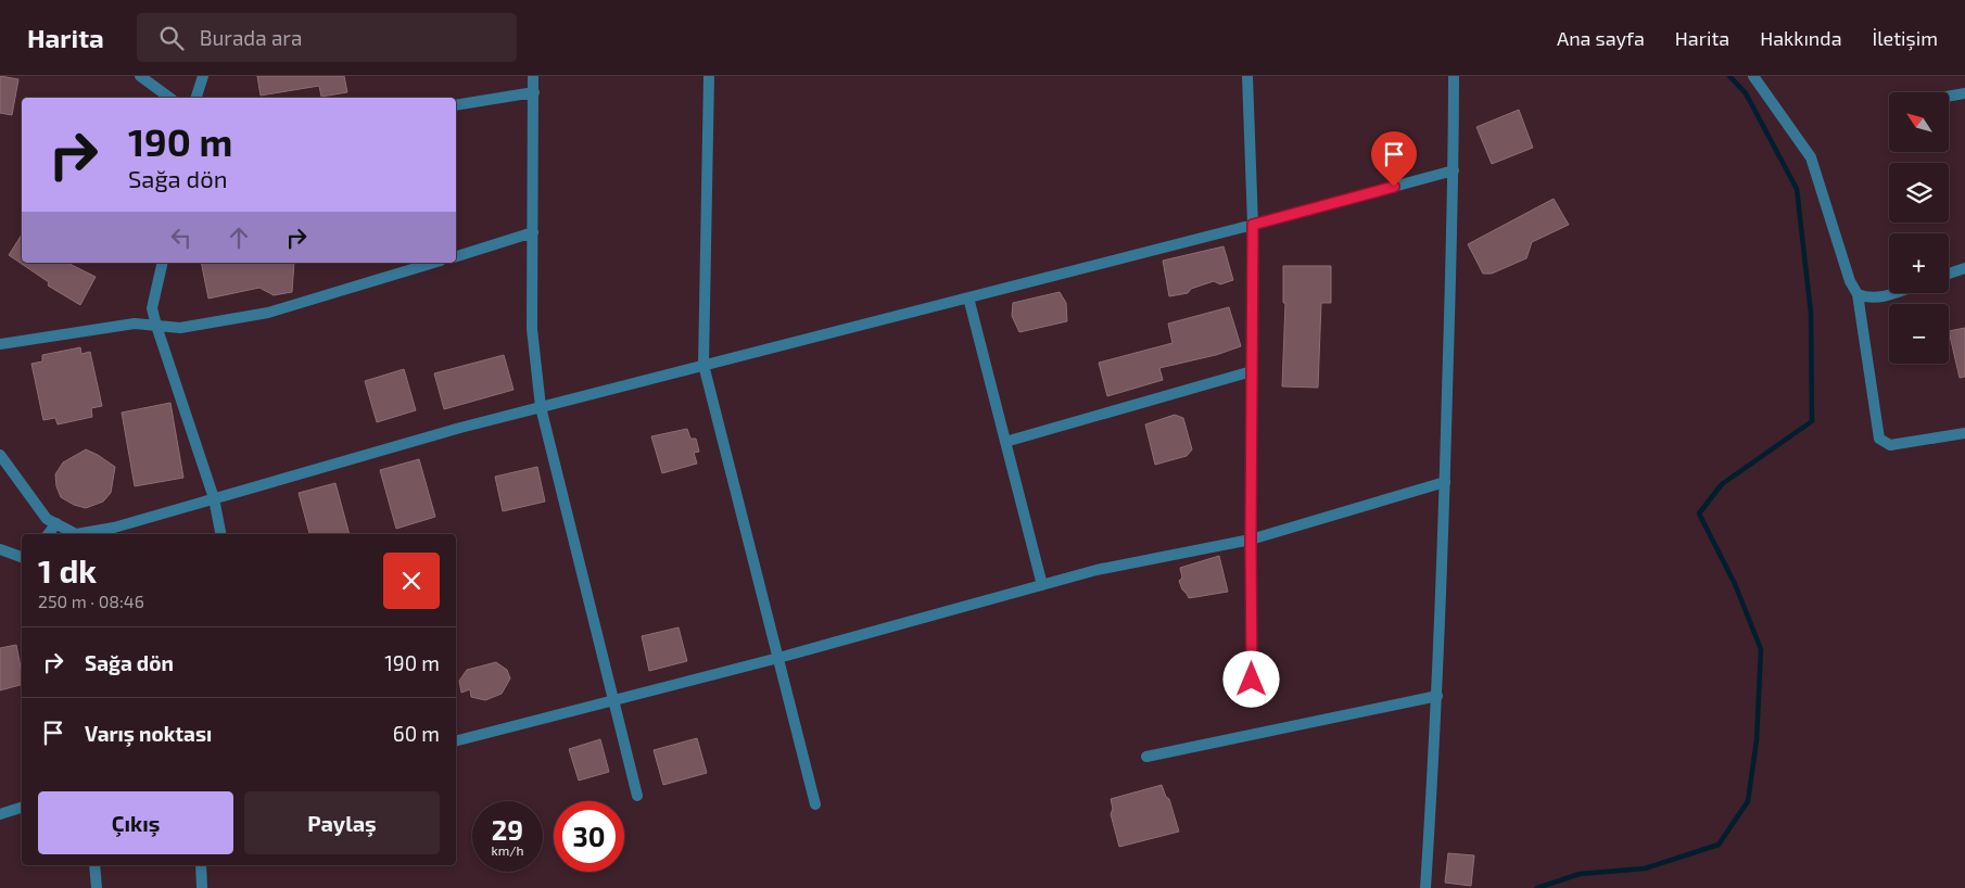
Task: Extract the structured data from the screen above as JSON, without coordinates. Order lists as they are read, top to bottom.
{
  "north": "top left",
  "page": {
    "header": "Harita",
    "search": "Burada ara",
    "nav": [
      "Ana sayfa",
      "Harita",
      "Hakkında",
      "İletişim"
    ],
    "map_buttons": ["+", "−"],
    "turn": ["190 m", "Sağa dön"],
    "heading": ["1 dk", "250 m · 08:46"],
    "list": [
      {
        "name": "Sağa dön",
        "value": "190 m"
      },
      {
        "name": "Varış noktası",
        "value": "60 m"
      }
    ],
    "buttons": ["Çıkış", "Paylaş"],
    "speed": "29 km/h",
    "limit": "30"
  }
}
